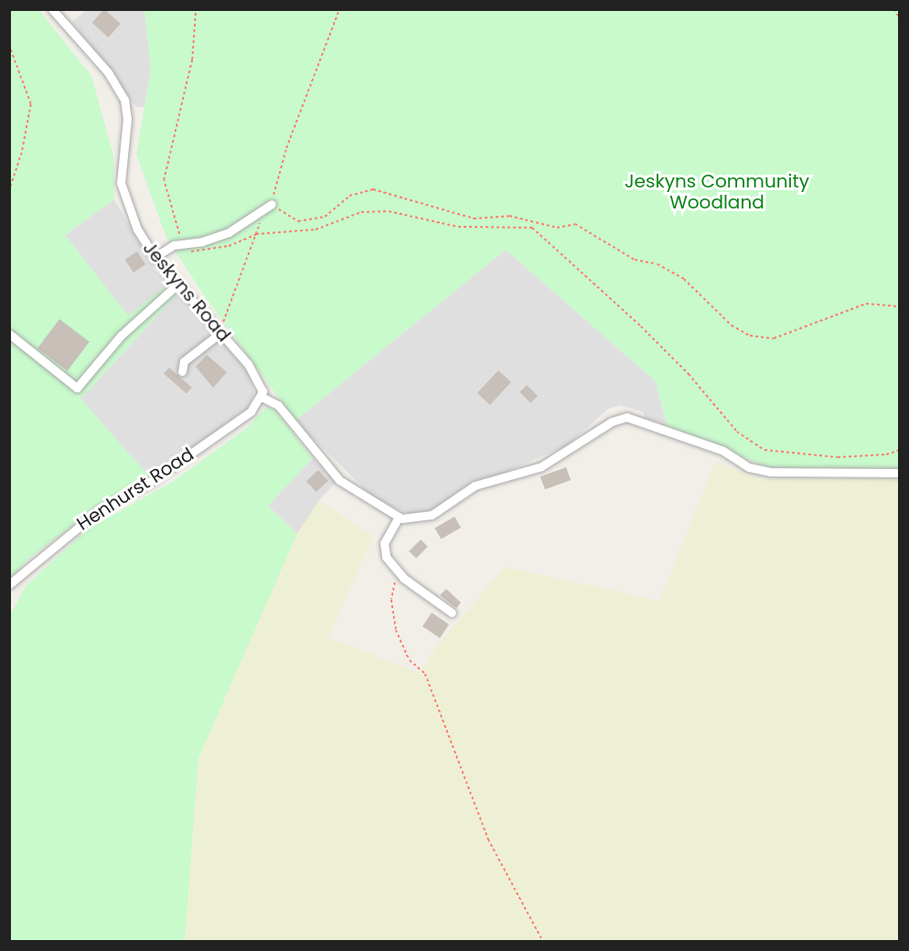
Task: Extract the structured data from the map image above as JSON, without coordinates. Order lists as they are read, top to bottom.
{
  "streets": {
    "street": ["Jeskyns Road", "Henhurst Road"]
  },
  "crossings": [
    ["Jeskyns Road", "Henhurst Road"]
  ],
  "parks": ["Jeskyns Community Woodland"]
}
